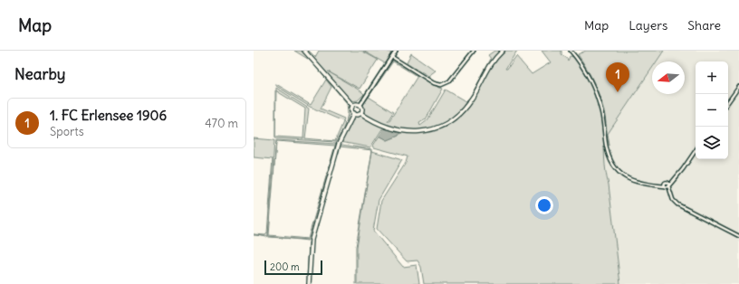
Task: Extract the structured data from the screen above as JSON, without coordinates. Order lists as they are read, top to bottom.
{
  "scale_bar": "200 m",
  "north": "left",
  "page": {
    "header": "Map",
    "nav": ["Map", "Layers", "Share"],
    "heading": "Nearby",
    "map_buttons": ["+", "−"],
    "pins": "1",
    "list": [
      {
        "mark": "1",
        "name": "1. FC Erlensee 1906",
        "note": "Sports",
        "value": "470 m"
      }
    ],
    "scale": "200 m"
  }
}
